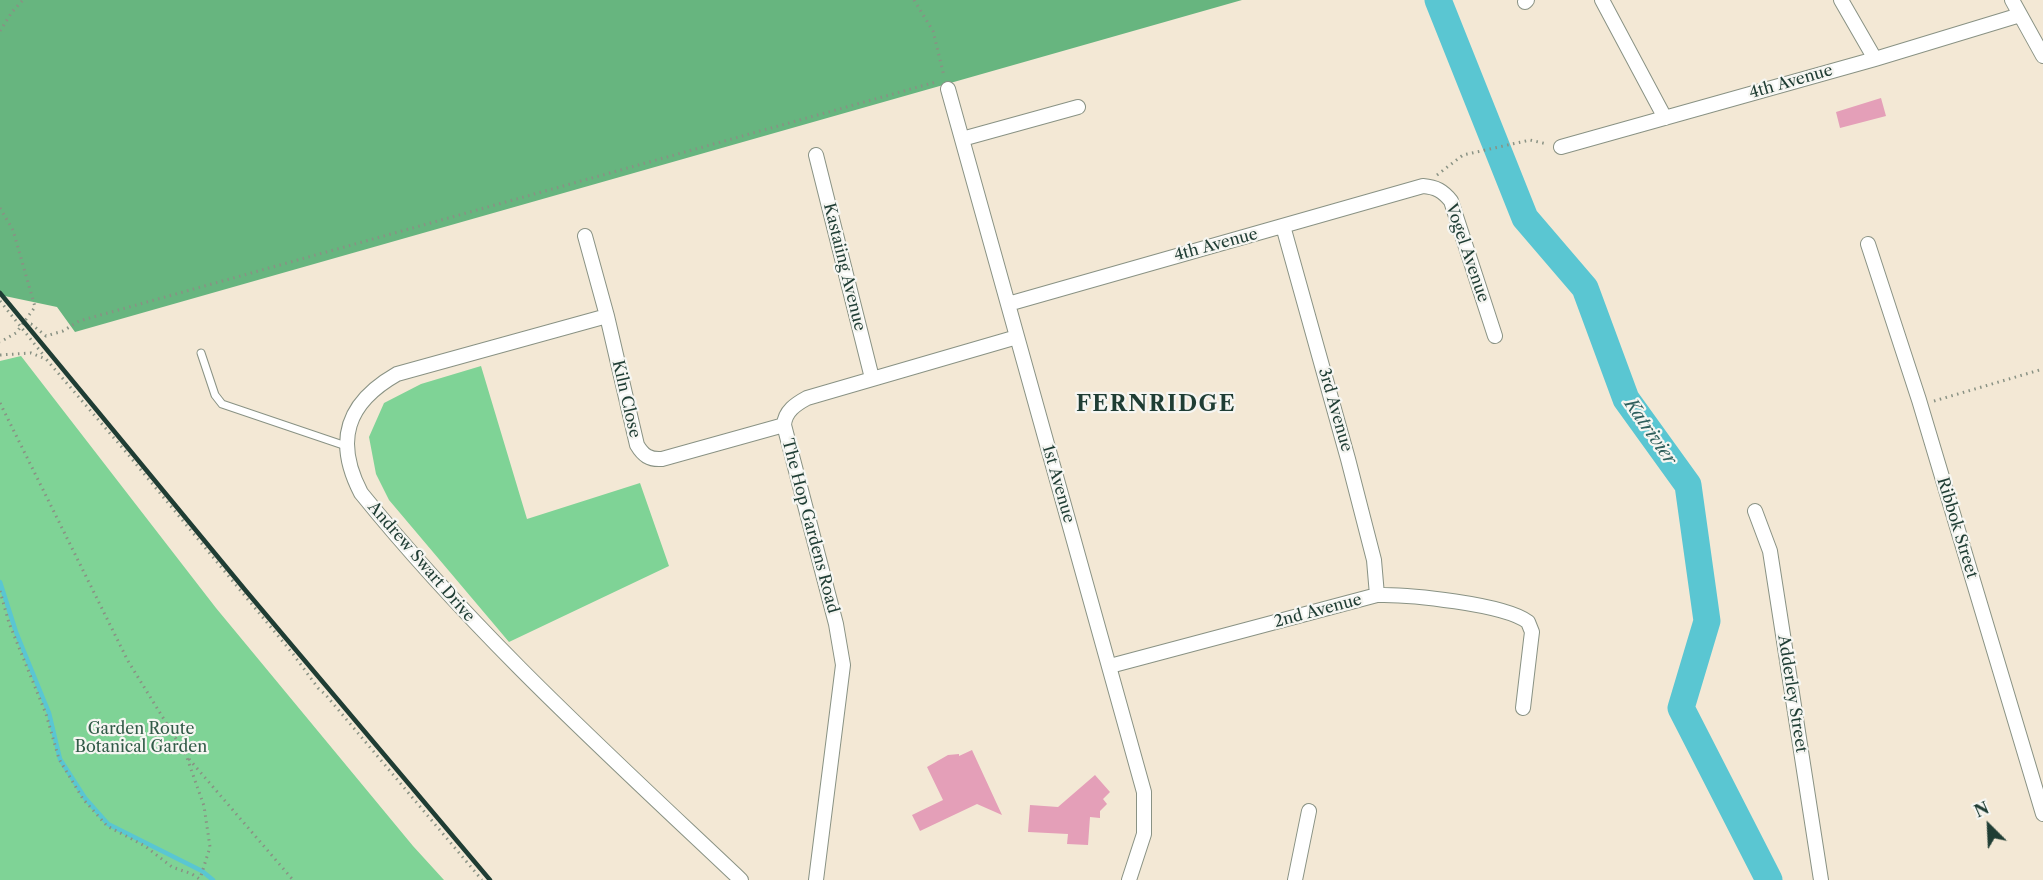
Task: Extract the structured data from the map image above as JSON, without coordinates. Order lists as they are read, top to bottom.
{
  "streets": {
    "street": [
      "4th Avenue",
      "Vogel Avenue",
      "Kastaiing Avenue",
      "Kiln Close",
      "3rd Avenue",
      "1st Avenue",
      "The Hop Gardens Road",
      "Ribbok Street",
      "Andrew Swart Drive",
      "2nd Avenue",
      "Adderley Street"
    ]
  },
  "crossings": [
    ["4th Avenue", "Vogel Avenue"],
    ["4th Avenue", "3rd Avenue"],
    ["4th Avenue", "1st Avenue"],
    ["Kastaiing Avenue", "The Hop Gardens Road"],
    ["Kiln Close", "The Hop Gardens Road"],
    ["Kiln Close", "Andrew Swart Drive"],
    ["3rd Avenue", "2nd Avenue"],
    ["1st Avenue", "The Hop Gardens Road"],
    ["1st Avenue", "2nd Avenue"]
  ],
  "districts": ["FERNRIDGE"],
  "water": ["Katrivier"],
  "parks": ["Garden Route Botanical Garden"],
  "north": "top left"
}
